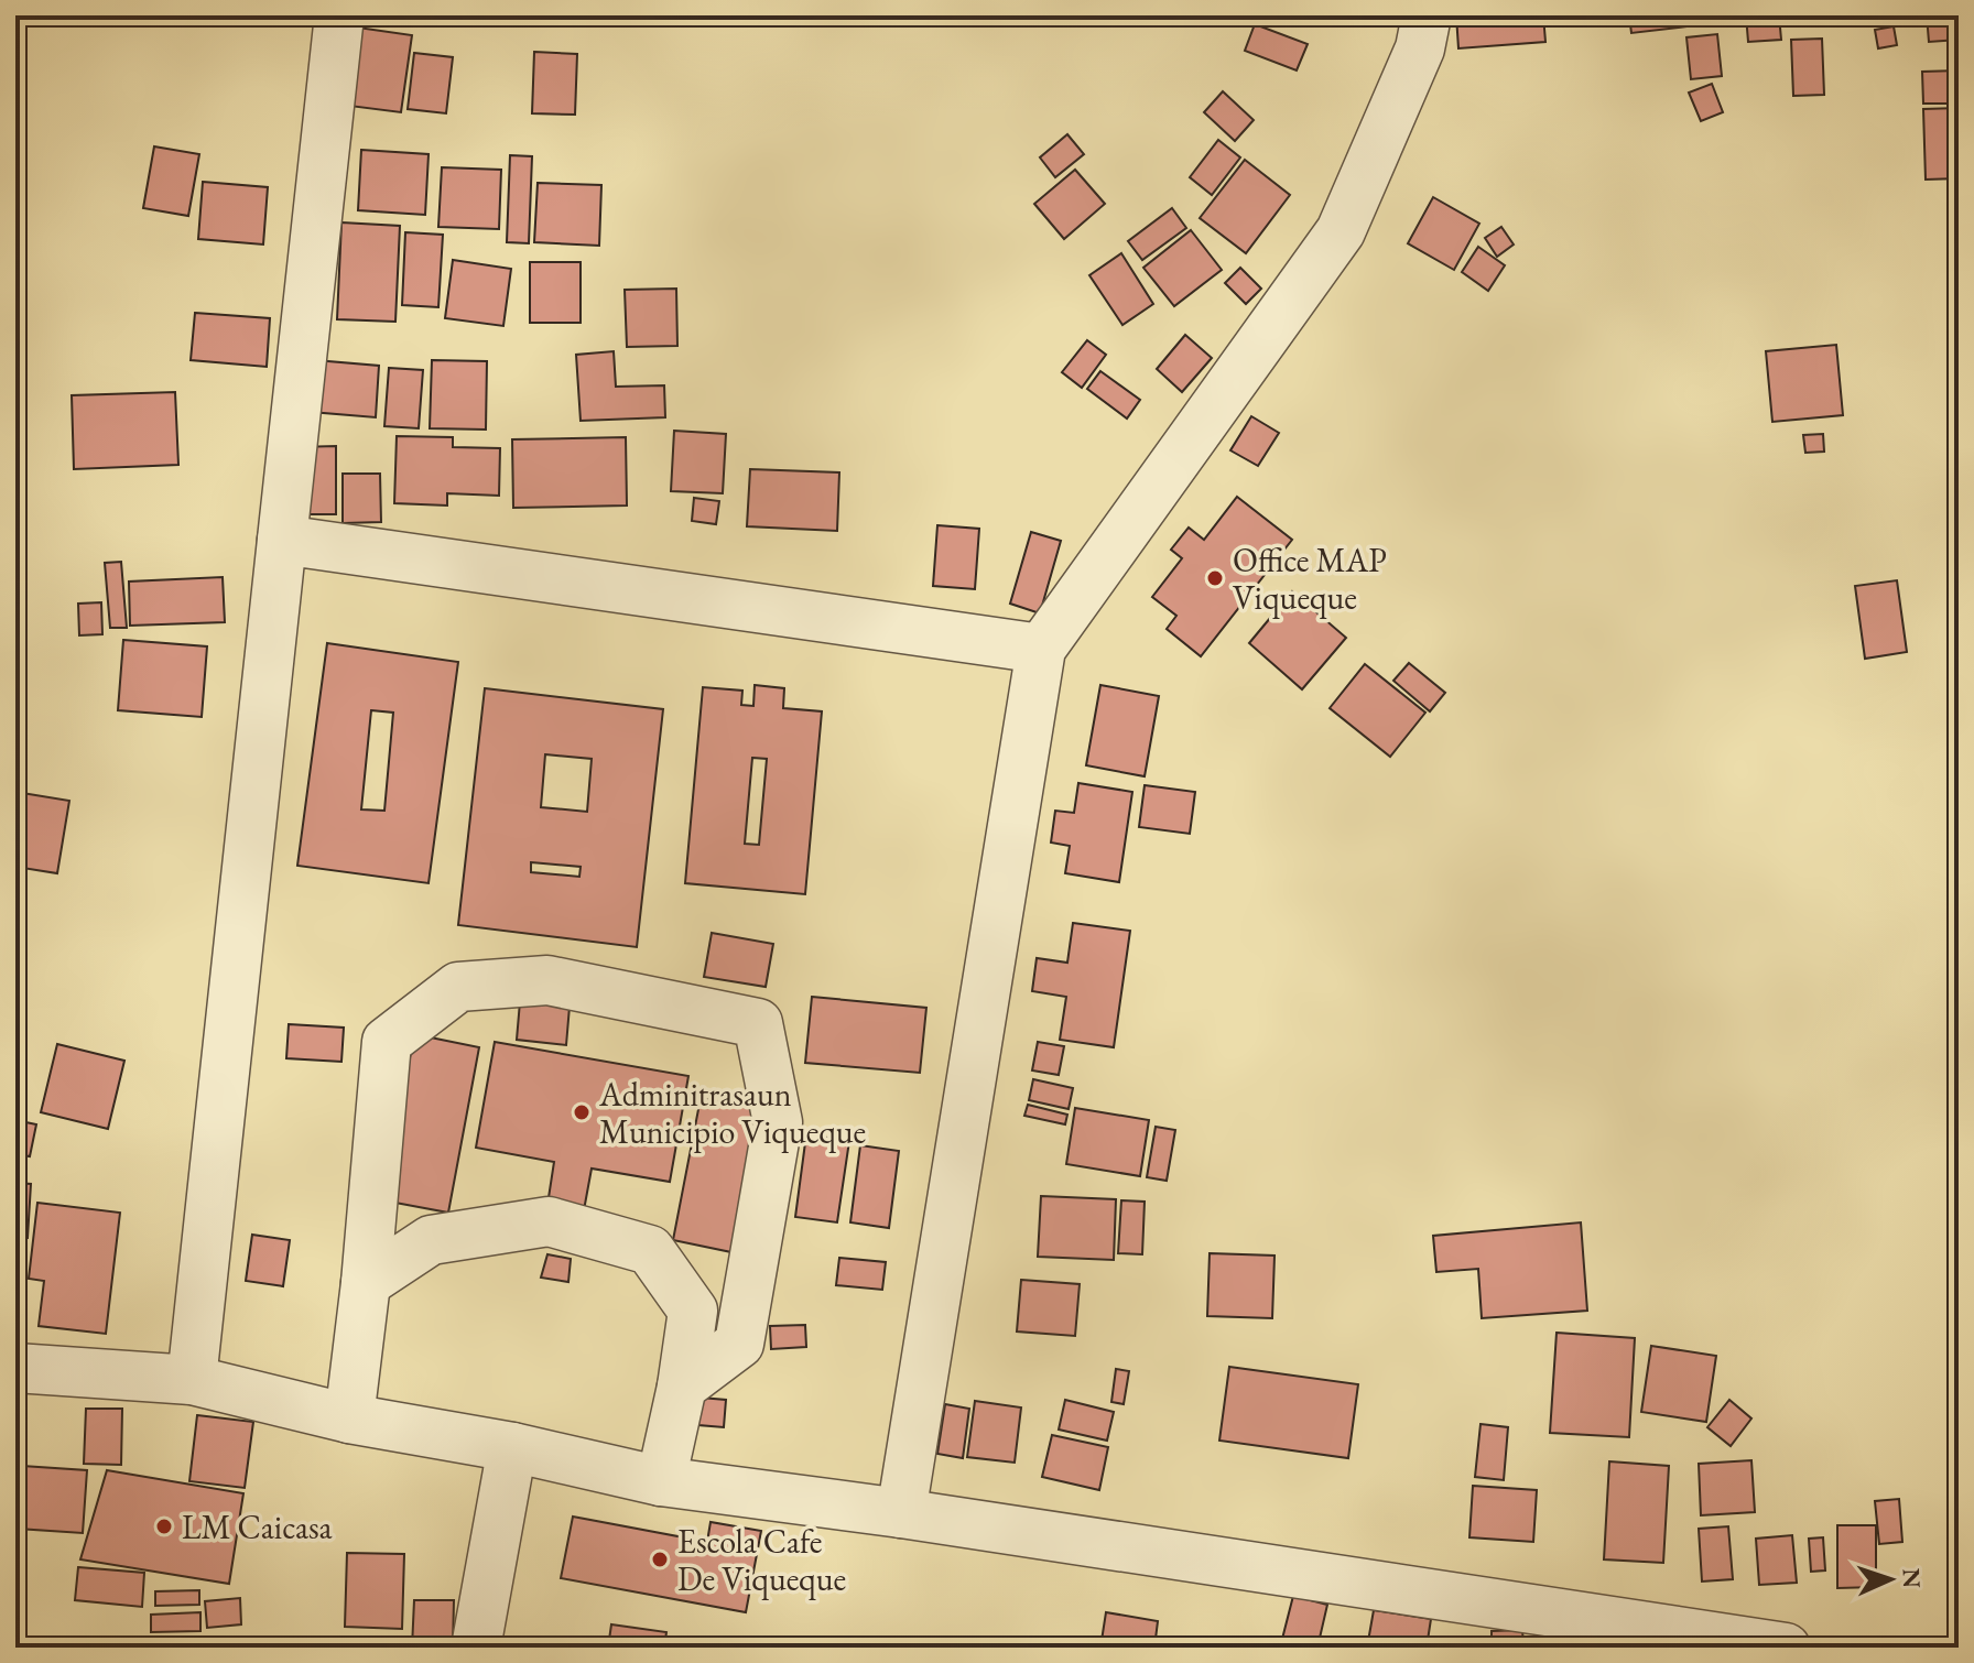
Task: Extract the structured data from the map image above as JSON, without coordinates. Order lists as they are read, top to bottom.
{
  "places": [
    "Office MAP Viqueque",
    "Adminitrasaun Municipio Viqueque",
    "LM Caicasa",
    "Escola Cafe De Viqueque"
  ],
  "north": "right"
}
